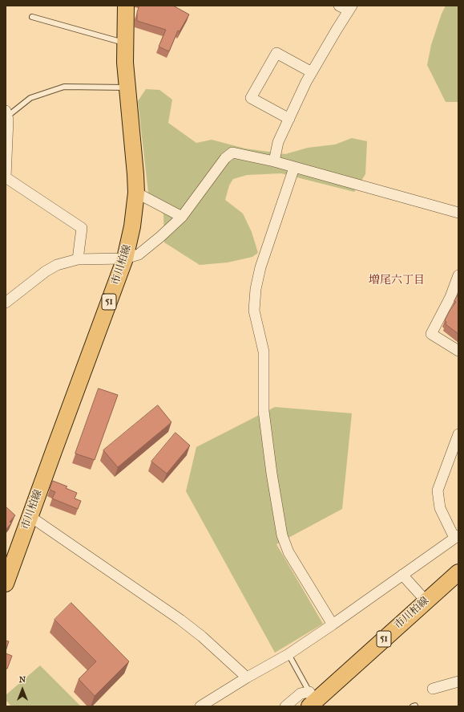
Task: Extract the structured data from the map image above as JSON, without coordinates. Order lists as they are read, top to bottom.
{
  "streets": {
    "main road": ["市川柏線", "51"]
  },
  "districts": ["増尾六丁目"],
  "north": "top"
}
